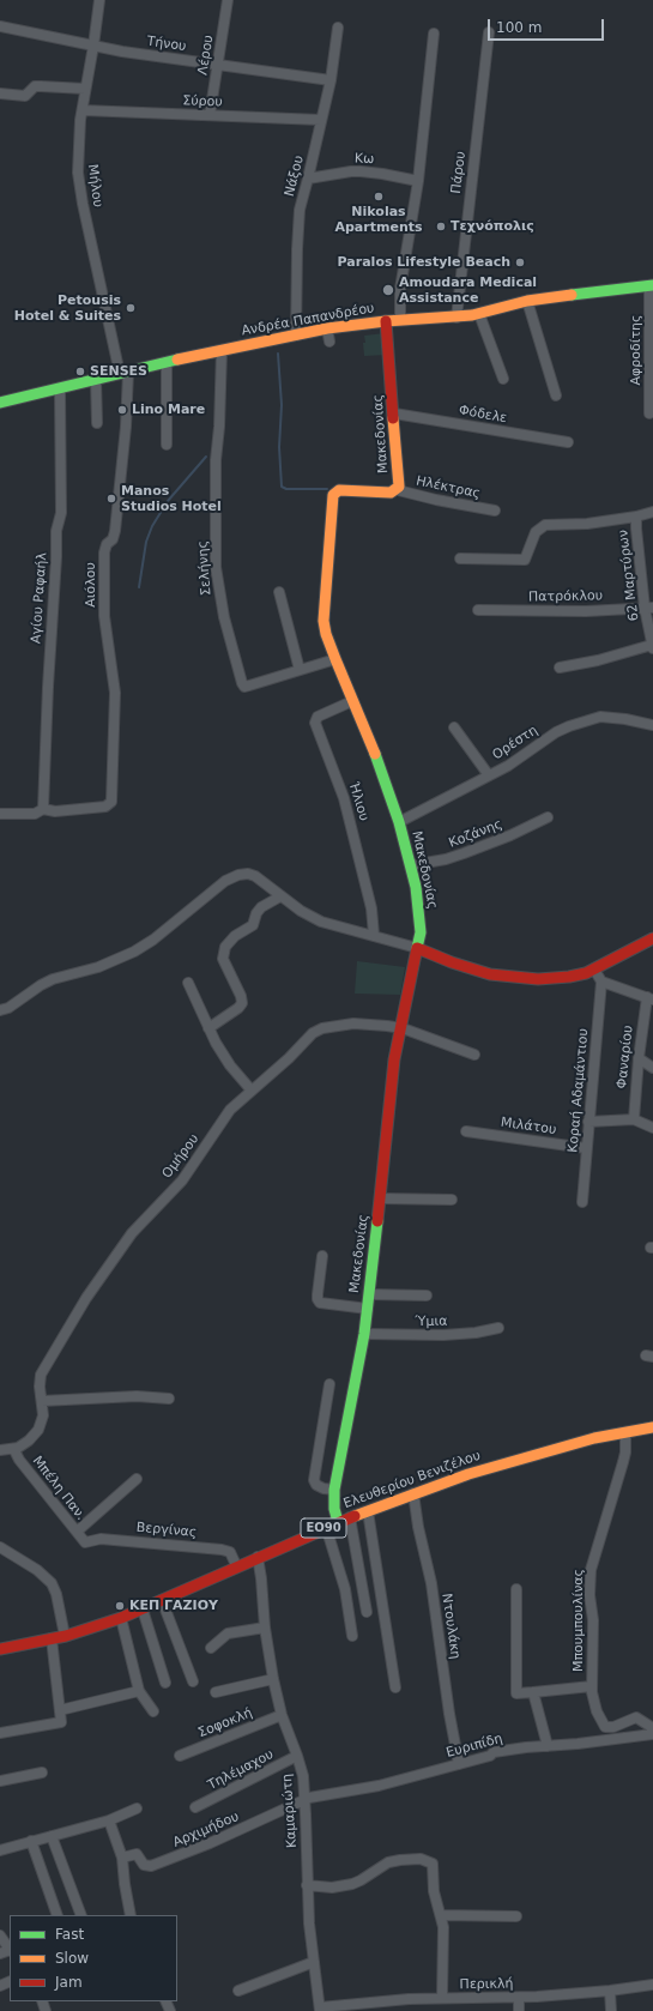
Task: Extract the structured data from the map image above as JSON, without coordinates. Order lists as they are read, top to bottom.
{
  "streets": {
    "street": [
      "Τήνου",
      "Λέρου",
      "Σύρου",
      "Κω",
      "Πάρου",
      "Νάξου",
      "Μήλου",
      "Ανδρέα Παπανδρέου",
      "Αφροδίτης",
      "Φόδελε",
      "Μακεδονίας",
      "Ηλέκτρας",
      "Σελήνης",
      "62 Μαρτύρων",
      "Αιόλου",
      "Πατρόκλου",
      "Αγίου Ραφαήλ",
      "Ορέστη",
      "Ήλιου",
      "Κοζάνης",
      "Φαναρίου",
      "Κοραή Αδαμάντιου",
      "Μιλάτου",
      "Ομήρου",
      "Ύμια",
      "Ελευθερίου Βενιζέλου",
      "Μπέλη Παν.",
      "ΕΟ90",
      "Βεργίνας",
      "Μπουμπουλίνας",
      "Ντουλάκη",
      "Σοφοκλή",
      "Ευριπίδη",
      "Τηλέμαχου",
      "Καμαριώτη",
      "Αρχιμήδου",
      "Περικλή"
    ]
  },
  "crossings": [
    ["Τήνου", "Λέρου"],
    ["Τήνου", "Νάξου"],
    ["Τήνου", "Μήλου"],
    ["Λέρου", "Σύρου"],
    ["Σύρου", "Νάξου"],
    ["Σύρου", "Μήλου"],
    ["Κω", "Νάξου"],
    ["Πάρου", "Ανδρέα Παπανδρέου"],
    ["Νάξου", "Ανδρέα Παπανδρέου"],
    ["Μήλου", "Ανδρέα Παπανδρέου"],
    ["Μήλου", "Αιόλου"],
    ["Ανδρέα Παπανδρέου", "Αφροδίτης"],
    ["Ανδρέα Παπανδρέου", "Μακεδονίας"],
    ["Ανδρέα Παπανδρέου", "Σελήνης"],
    ["Ανδρέα Παπανδρέου", "Αιόλου"],
    ["Ανδρέα Παπανδρέου", "Αγίου Ραφαήλ"],
    ["Φόδελε", "Μακεδονίας"],
    ["Μακεδονίας", "Ηλέκτρας"],
    ["Μακεδονίας", "Σελήνης"],
    ["Μακεδονίας", "Ορέστη"],
    ["Μακεδονίας", "Ήλιου"],
    ["Μακεδονίας", "Κοζάνης"],
    ["Μακεδονίας", "Ομήρου"],
    ["Μακεδονίας", "Ύμια"],
    ["Μακεδονίας", "Ελευθερίου Βενιζέλου"],
    ["62 Μαρτύρων", "Πατρόκλου"],
    ["Αιόλου", "Αγίου Ραφαήλ"],
    ["Κοραή Αδαμάντιου", "Μιλάτου"],
    ["Ομήρου", "Μπέλη Παν."],
    ["Ελευθερίου Βενιζέλου", "Βεργίνας"],
    ["Ελευθερίου Βενιζέλου", "Μπουμπουλίνας"],
    ["Ελευθερίου Βενιζέλου", "Ντουλάκη"],
    ["Ελευθερίου Βενιζέλου", "Καμαριώτη"],
    ["Μπέλη Παν.", "Βεργίνας"],
    ["Ντουλάκη", "Ευριπίδη"],
    ["Σοφοκλή", "Καμαριώτη"],
    ["Ευριπίδη", "Καμαριώτη"],
    ["Ευριπίδη", "Αρχιμήδου"],
    ["Τηλέμαχου", "Καμαριώτη"],
    ["Καμαριώτη", "Αρχιμήδου"],
    ["Καμαριώτη", "Περικλή"]
  ],
  "places": [
    "Nikolas Apartments",
    "Τεχνόπολις",
    "Paralos Lifestyle Beach",
    "Amoudara Medical Assistance",
    "Petousis Hotel & Suites",
    "SENSES",
    "Lino Mare",
    "Manos Studios Hotel",
    "ΚΕΠ ΓΑΖΙΟΥ"
  ],
  "legend": ["Fast", "Slow", "Jam"],
  "scale_bar": "100 m"
}
